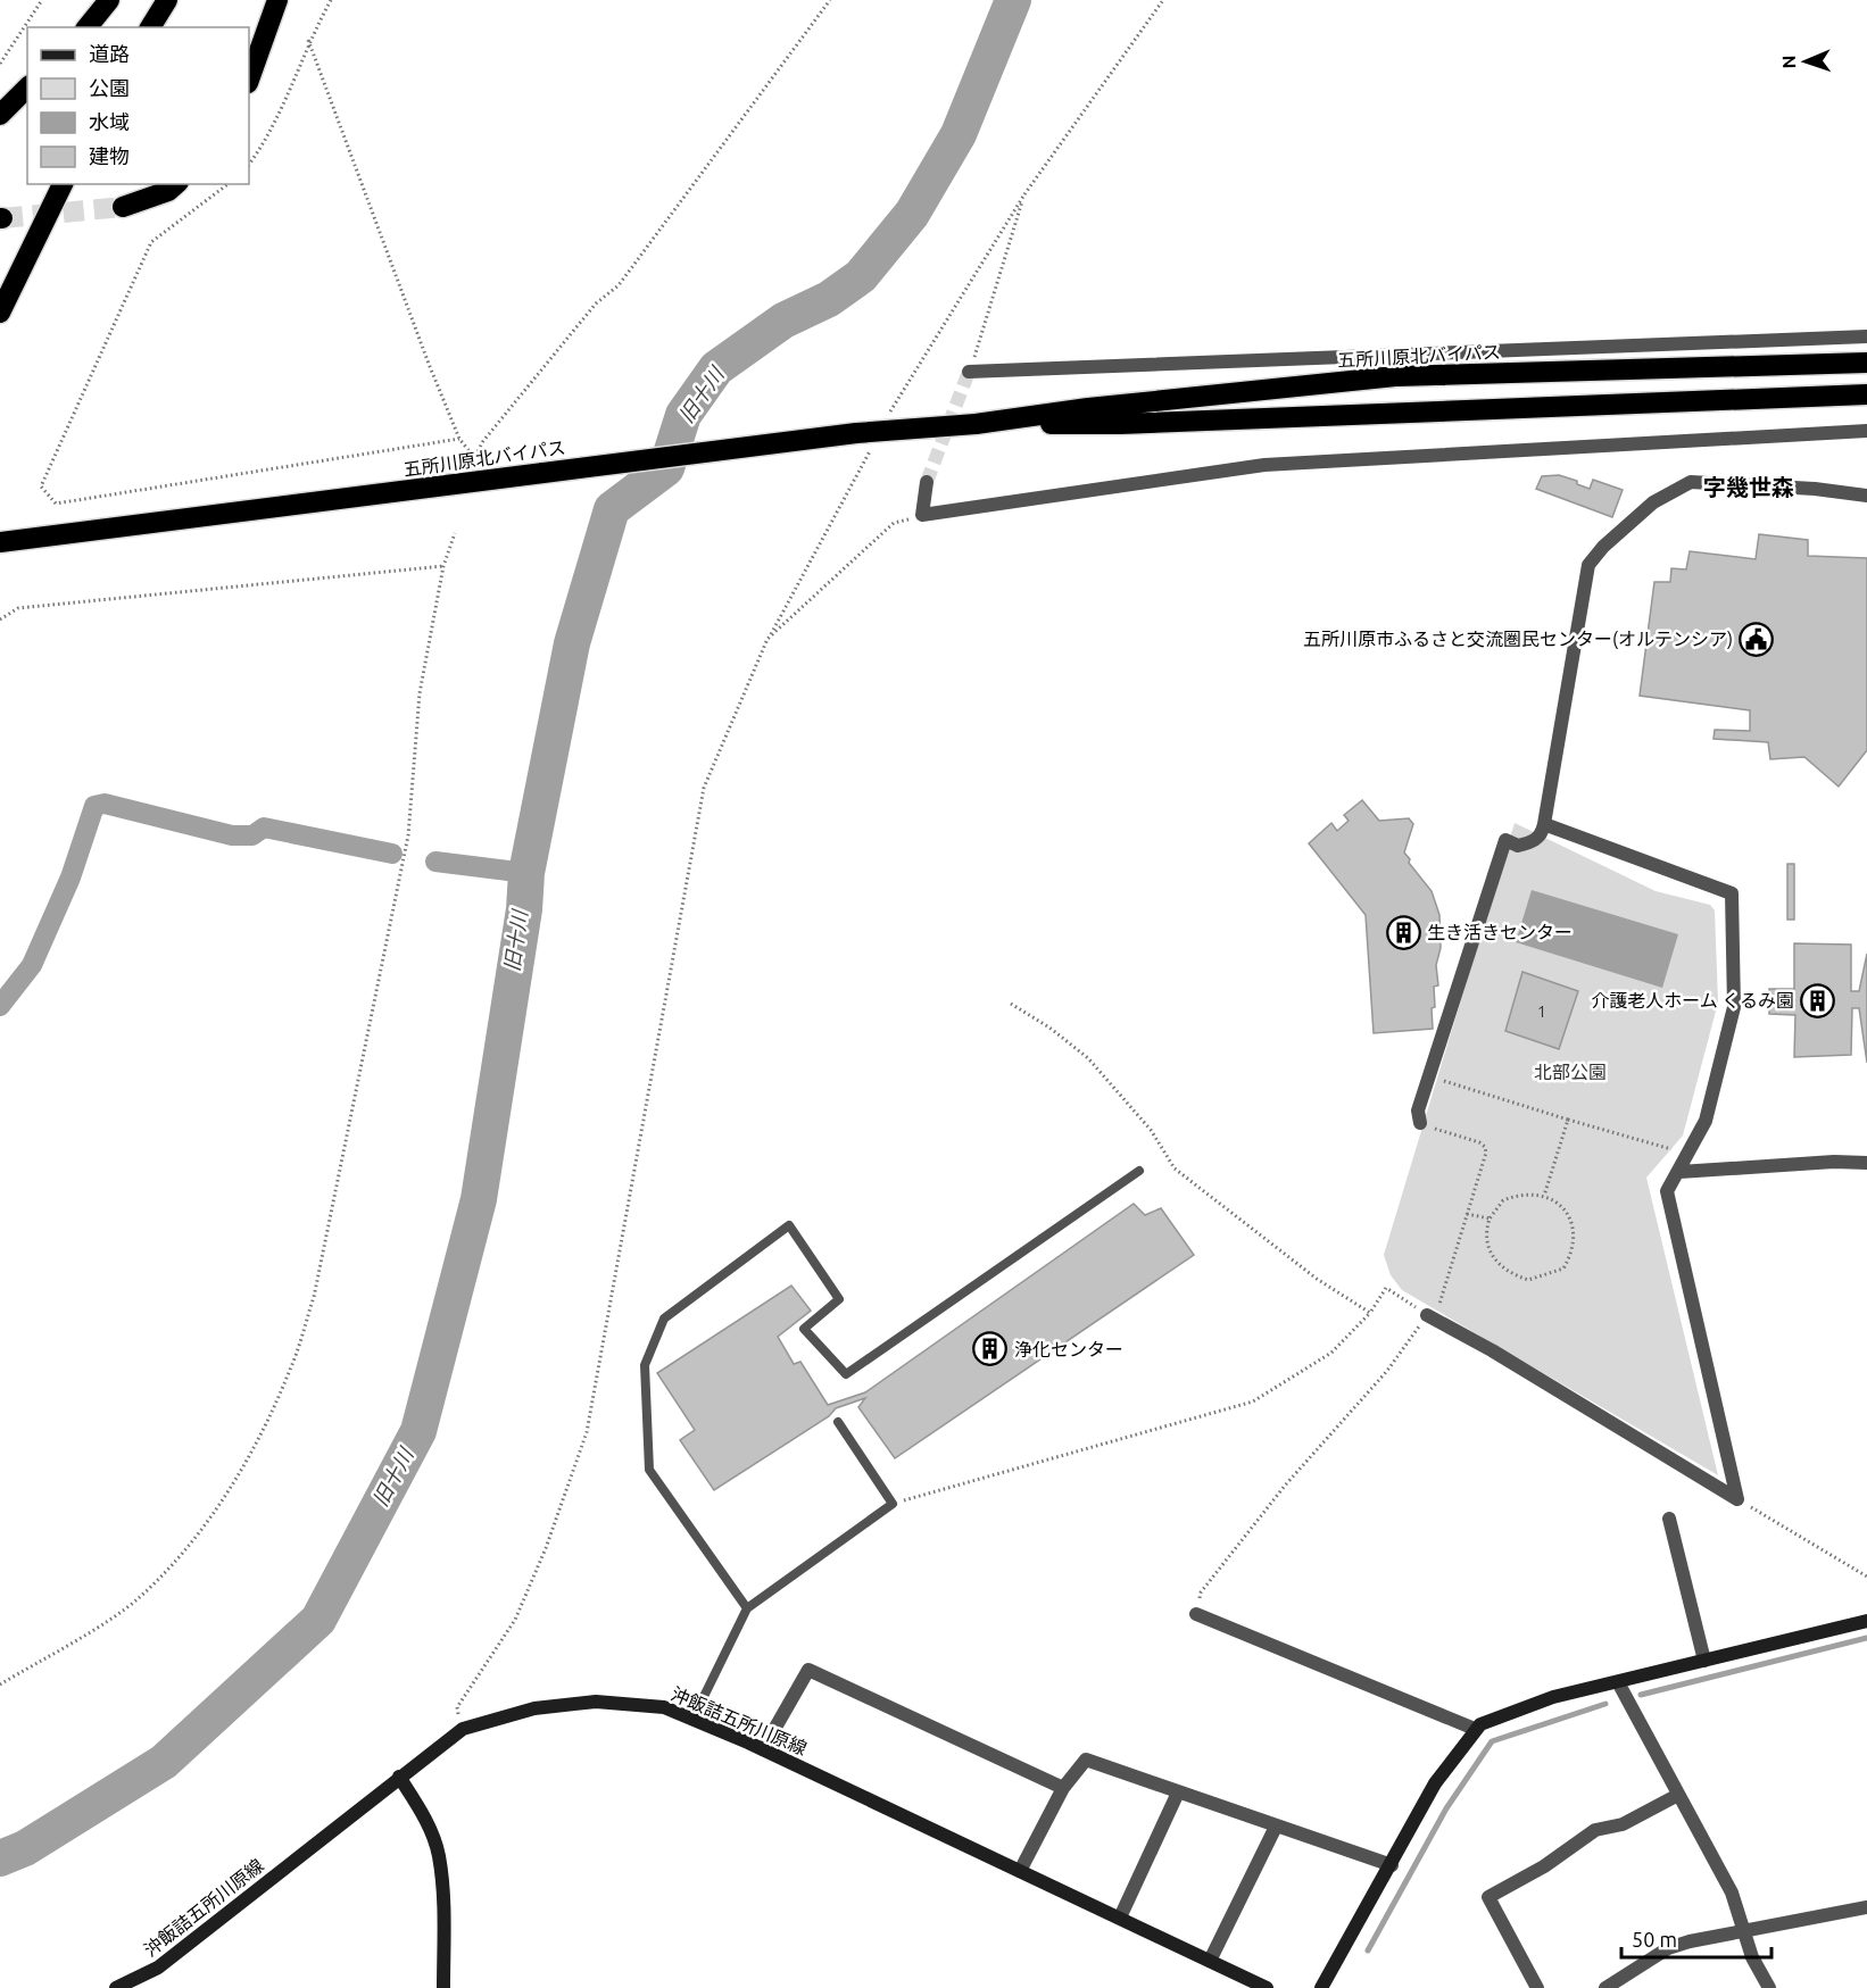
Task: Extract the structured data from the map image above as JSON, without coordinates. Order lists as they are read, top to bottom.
{
  "streets": {
    "highway": ["五所川原北バイパス"],
    "main road": ["沖飯詰五所川原線"]
  },
  "districts": ["字幾世森"],
  "water": ["旧十川"],
  "parks": ["北部公園"],
  "places": {
    "public building": ["五所川原市ふるさと交流圏民センター(オルテンシア)"],
    "building": ["生き活きセンター", "介護老人ホーム くるみ園", "浄化センター"]
  },
  "house_numbers": ["1"],
  "legend": [
    "道路",
    "公園",
    "水域",
    "建物"
  ],
  "scale_bar": "50 m",
  "north": "left"
}
